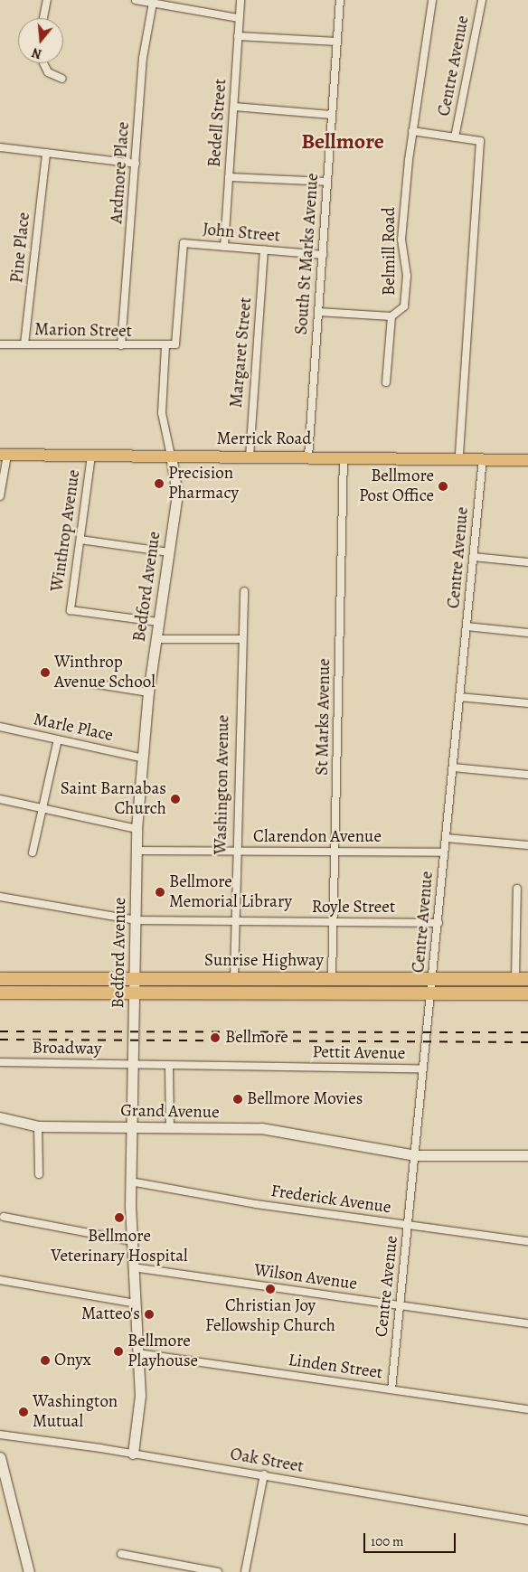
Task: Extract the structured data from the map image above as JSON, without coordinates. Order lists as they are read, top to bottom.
{
  "streets": {
    "highway": ["Sunrise Highway"],
    "main road": ["Merrick Road"],
    "street": [
      "Centre Avenue",
      "Bedell Street",
      "Ardmore Place",
      "John Street",
      "Pine Place",
      "Belmill Road",
      "South St Marks Avenue",
      "Marion Street",
      "Margaret Street",
      "Winthrop Avenue",
      "Bedford Avenue",
      "St Marks Avenue",
      "Marle Place",
      "Washington Avenue",
      "Clarendon Avenue",
      "Royle Street",
      "Broadway",
      "Pettit Avenue",
      "Grand Avenue",
      "Frederick Avenue",
      "Wilson Avenue",
      "Linden Street",
      "Oak Street"
    ]
  },
  "crossings": [
    ["Centre Avenue", "Merrick Road"],
    ["Centre Avenue", "Clarendon Avenue"],
    ["Centre Avenue", "Royle Street"],
    ["Centre Avenue", "Sunrise Highway"],
    ["Centre Avenue", "Pettit Avenue"],
    ["Centre Avenue", "Grand Avenue"],
    ["Centre Avenue", "Frederick Avenue"],
    ["Centre Avenue", "Wilson Avenue"],
    ["Centre Avenue", "Linden Street"],
    ["Bedell Street", "John Street"],
    ["Ardmore Place", "Marion Street"],
    ["John Street", "South St Marks Avenue"],
    ["John Street", "Marion Street"],
    ["John Street", "Margaret Street"],
    ["Pine Place", "Marion Street"],
    ["Belmill Road", "South St Marks Avenue"],
    ["South St Marks Avenue", "Merrick Road"],
    ["Margaret Street", "Merrick Road"],
    ["Merrick Road", "Winthrop Avenue"],
    ["Merrick Road", "Bedford Avenue"],
    ["Merrick Road", "St Marks Avenue"],
    ["Winthrop Avenue", "Bedford Avenue"],
    ["Bedford Avenue", "Marle Place"],
    ["Bedford Avenue", "Clarendon Avenue"],
    ["Bedford Avenue", "Royle Street"],
    ["Bedford Avenue", "Sunrise Highway"],
    ["Bedford Avenue", "Broadway"],
    ["Bedford Avenue", "Pettit Avenue"],
    ["Bedford Avenue", "Grand Avenue"],
    ["Bedford Avenue", "Frederick Avenue"],
    ["Bedford Avenue", "Wilson Avenue"],
    ["Bedford Avenue", "Linden Street"],
    ["Bedford Avenue", "Oak Street"],
    ["St Marks Avenue", "Clarendon Avenue"],
    ["St Marks Avenue", "Royle Street"],
    ["St Marks Avenue", "Sunrise Highway"],
    ["Washington Avenue", "Clarendon Avenue"],
    ["Washington Avenue", "Royle Street"],
    ["Washington Avenue", "Sunrise Highway"],
    ["Broadway", "Pettit Avenue"]
  ],
  "districts": ["Bellmore"],
  "places": [
    "Precision Pharmacy",
    "Bellmore Post Office",
    "Winthrop Avenue School",
    "Saint Barnabas Church",
    "Bellmore Memorial Library",
    "Bellmore",
    "Bellmore Movies",
    "Bellmore Veterinary Hospital",
    "Christian Joy Fellowship Church",
    "Matteo's",
    "Bellmore Playhouse",
    "Onyx",
    "Washington Mutual"
  ],
  "scale_bar": "100 m",
  "north": "bottom"
}
